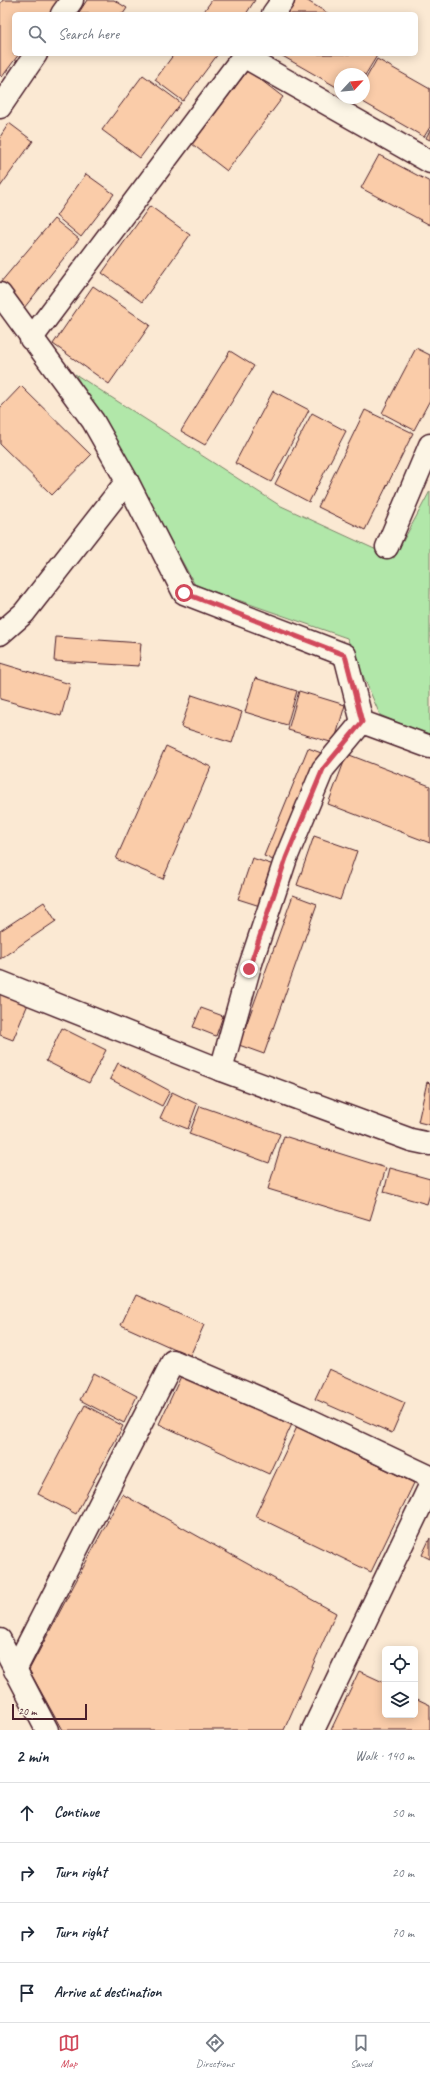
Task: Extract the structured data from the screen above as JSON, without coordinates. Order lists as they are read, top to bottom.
{
  "scale_bar": "20 m",
  "north": "top right",
  "page": {
    "search": "Search here",
    "scale": "20 m",
    "heading": ["2 min", "Walk · 140 m"],
    "list": [
      ["Continue", "50 m"],
      ["Turn right", "20 m"],
      ["Turn right", "70 m"],
      "Arrive at destination"
    ],
    "nav": ["Map", "Directions", "Saved"]
  }
}
